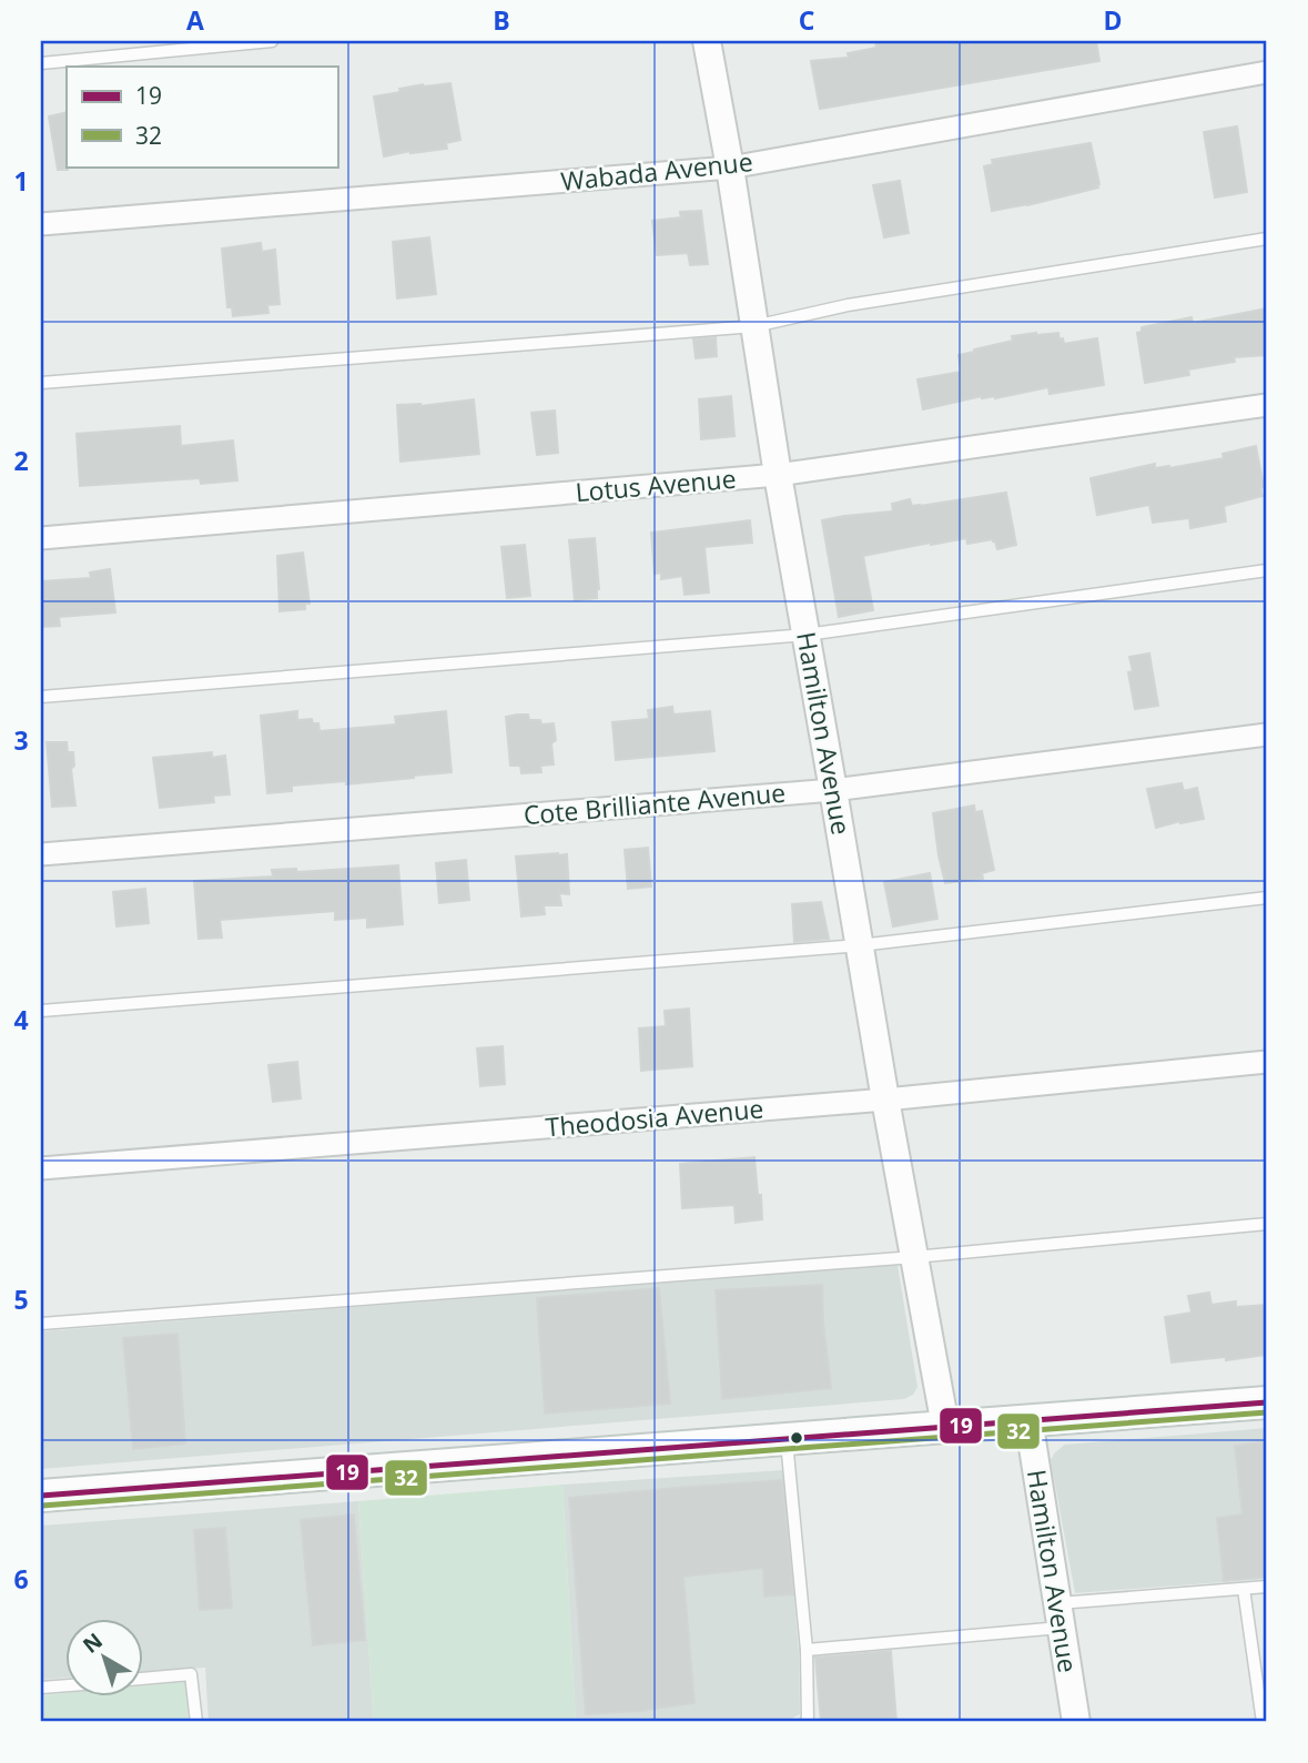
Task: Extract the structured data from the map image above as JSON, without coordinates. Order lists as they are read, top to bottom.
{
  "streets": {
    "street": [
      "Wabada Avenue",
      "Lotus Avenue",
      "Hamilton Avenue",
      "Cote Brilliante Avenue",
      "Theodosia Avenue"
    ]
  },
  "crossings": [
    ["Wabada Avenue", "Hamilton Avenue"],
    ["Lotus Avenue", "Hamilton Avenue"],
    ["Hamilton Avenue", "Cote Brilliante Avenue"],
    ["Hamilton Avenue", "Theodosia Avenue"]
  ],
  "lines": ["transit line 19", "transit line 32"],
  "legend": ["19", "32"],
  "north": "top left",
  "grid": {
    "columns": [
      "A",
      "B",
      "C",
      "D"
    ],
    "rows": [
      "1",
      "2",
      "3",
      "4",
      "5",
      "6"
    ]
  }
}
